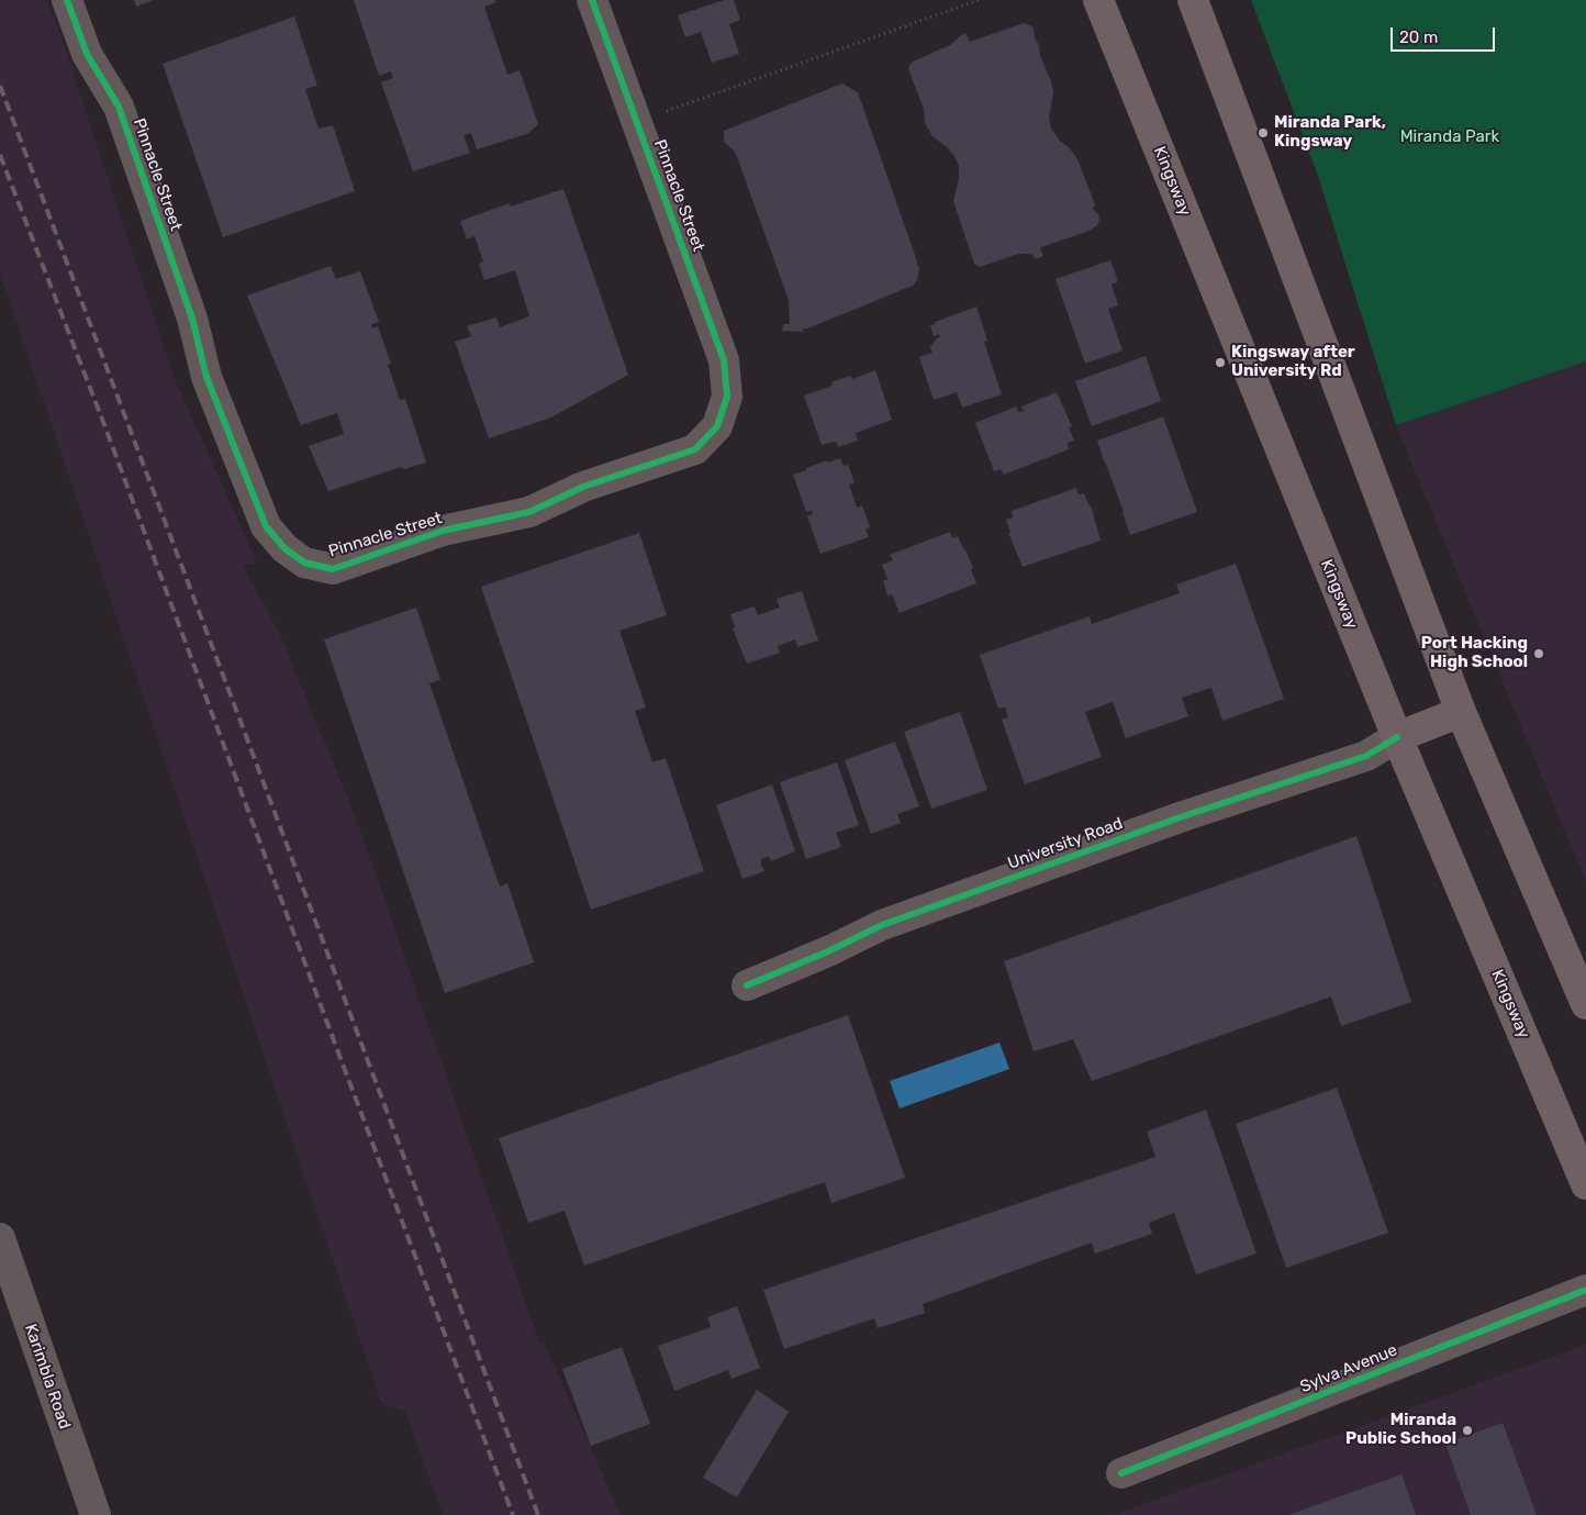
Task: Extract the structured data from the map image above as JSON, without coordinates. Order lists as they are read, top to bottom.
{
  "streets": {
    "main road": ["Kingsway", "University Road"],
    "street": ["Pinnacle Street", "Sylva Avenue", "Karimbla Road"]
  },
  "crossings": [
    ["Kingsway", "University Road"]
  ],
  "parks": ["Miranda Park"],
  "places": [
    "Miranda Park, Kingsway",
    "Kingsway after University Rd",
    "Port Hacking High School",
    "Miranda Public School"
  ],
  "scale_bar": "20 m"
}
